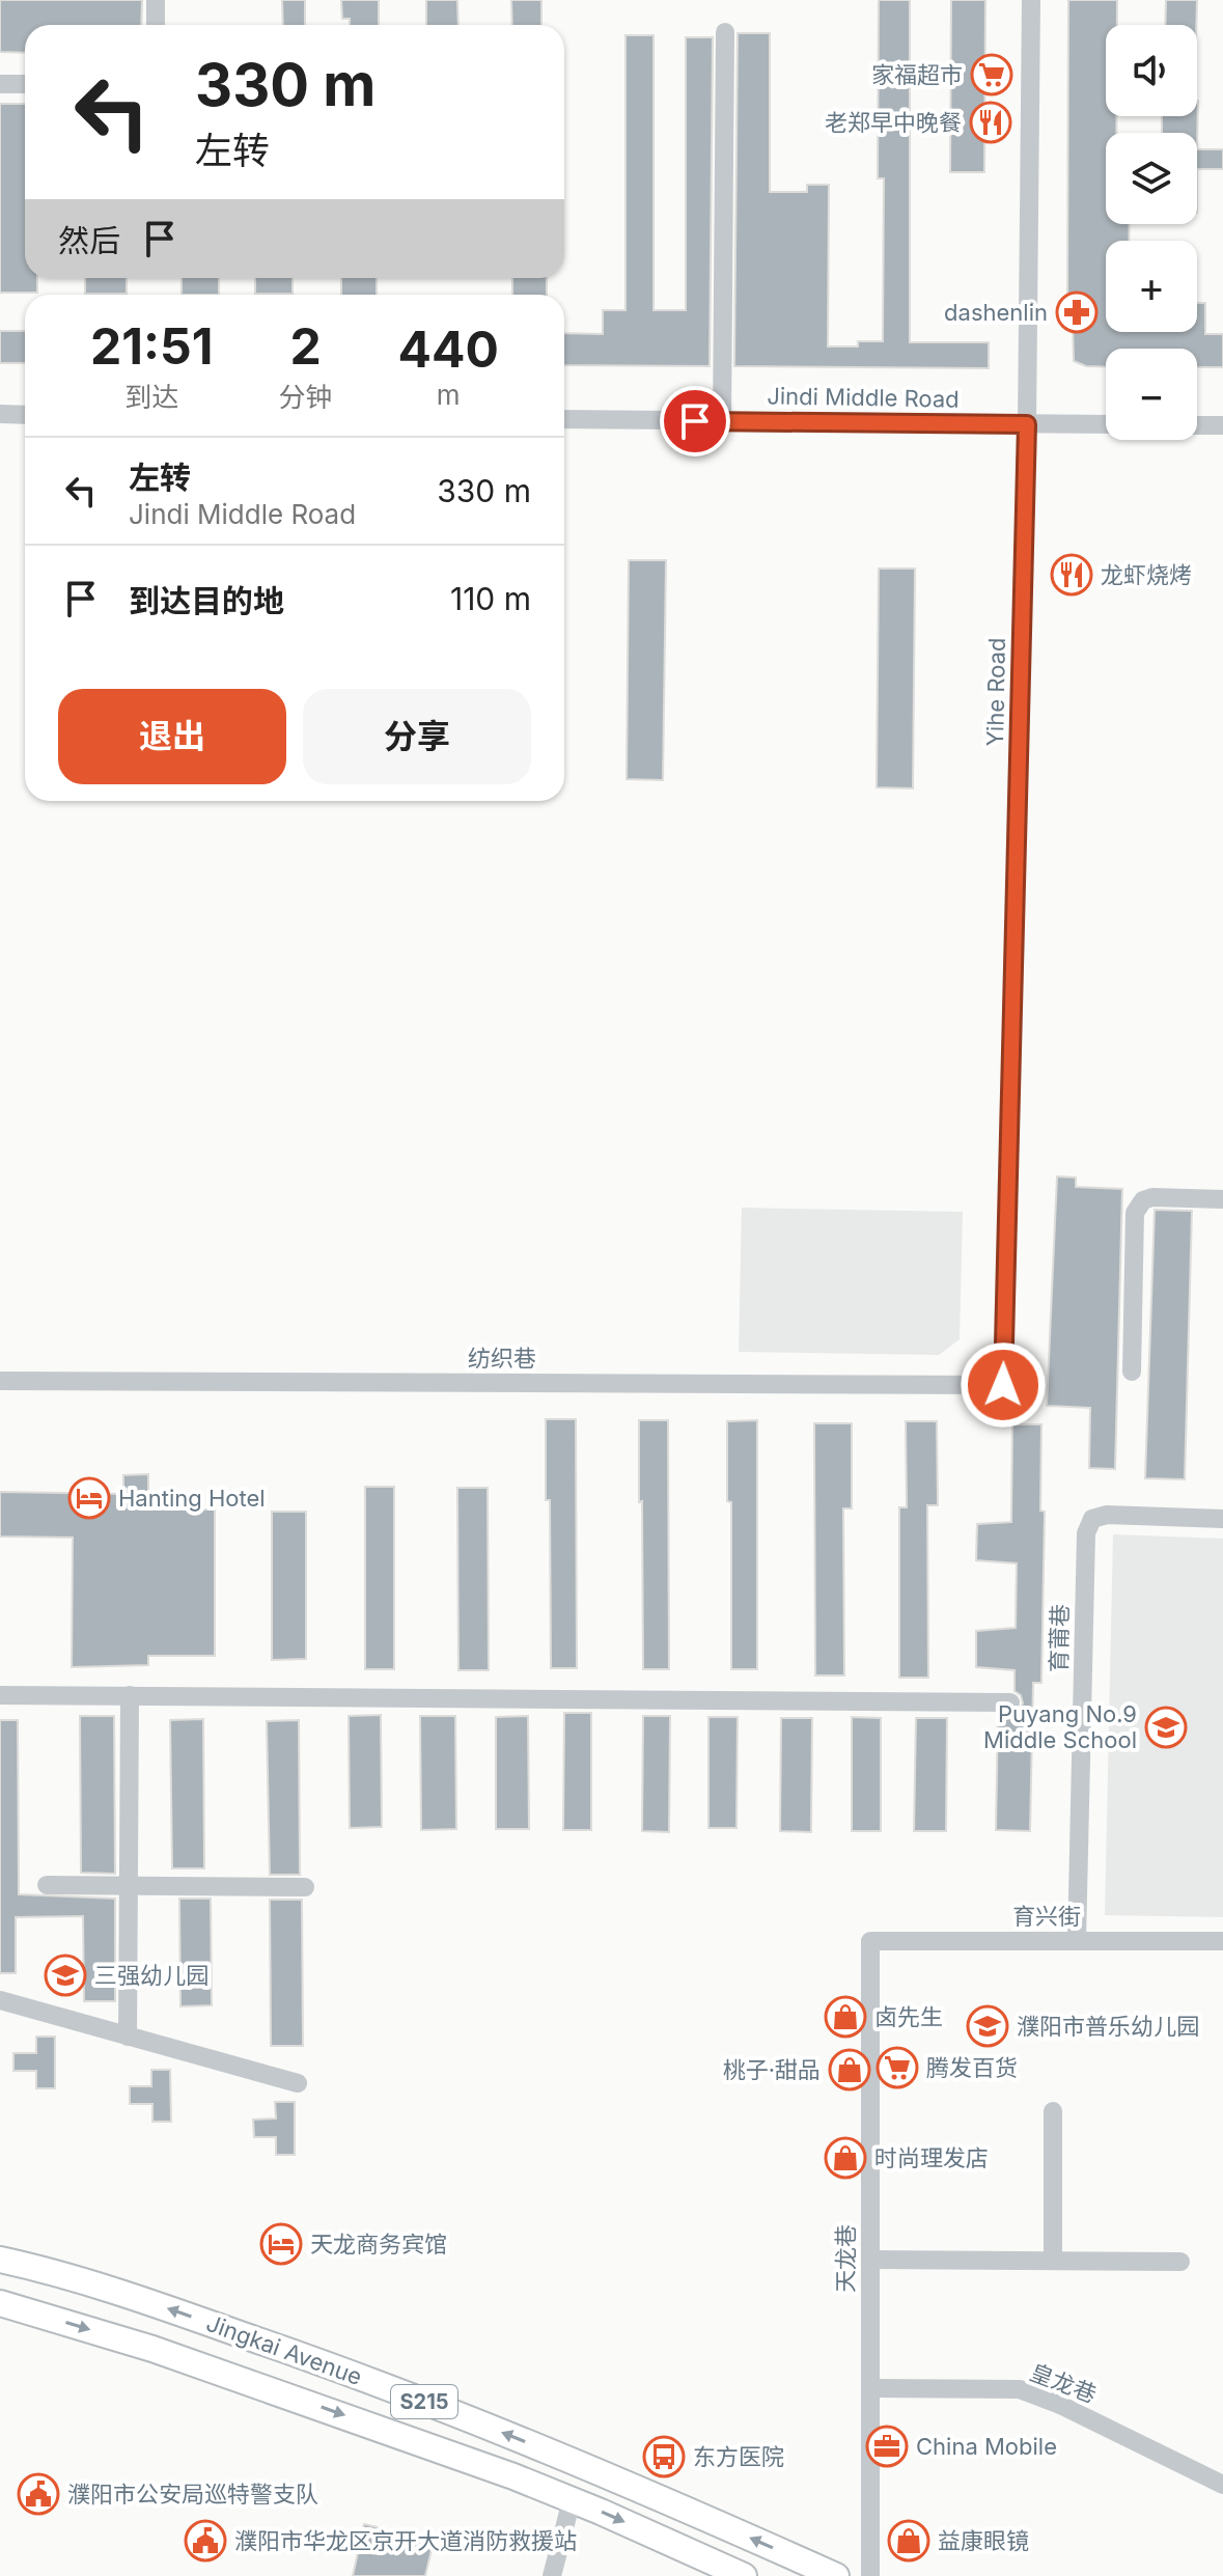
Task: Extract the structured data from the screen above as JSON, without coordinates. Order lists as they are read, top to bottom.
{
  "streets": {
    "main road": ["Jingkai Avenue", "S215"],
    "street": [
      "Jindi Middle Road",
      "Yihe Road",
      "纺织巷",
      "育莆巷",
      "育兴街",
      "天龙巷",
      "皇龙巷"
    ]
  },
  "crossings": [
    ["Jindi Middle Road", "Yihe Road"],
    ["Yihe Road", "纺织巷"],
    ["育莆巷", "育兴街"],
    ["育兴街", "天龙巷"],
    ["天龙巷", "皇龙巷"]
  ],
  "places": {
    "supermarket": ["家福超市", "腾发百货"],
    "restaurant": ["老郑早中晚餐", "龙虾烧烤"],
    "pharmacy": ["dashenlin"],
    "hotel": ["Hanting Hotel", "天龙商务宾馆"],
    "school or university": ["Puyang No.9 Middle School", "三强幼儿园", "濮阳市普乐幼儿园"],
    "shop": [
      "卤先生",
      "桃子·甜品",
      "时尚理发店",
      "益康眼镜"
    ],
    "office": ["China Mobile"],
    "bus stop": ["东方医院"],
    "public building": ["濮阳市公安局巡特警支队", "濮阳市华龙区京开大道消防救援站"]
  },
  "page": {
    "map_buttons": ["+", "−"],
    "turn": ["330 m", "左转"],
    "then": "然后",
    "eta": [
      "21:51",
      "到达",
      "2",
      "分钟",
      "440",
      "m"
    ],
    "list": [
      {
        "name": "左转",
        "note": "Jindi Middle Road",
        "value": "330 m"
      },
      {
        "name": "到达目的地",
        "value": "110 m"
      }
    ],
    "buttons": ["退出", "分享"]
  }
}
